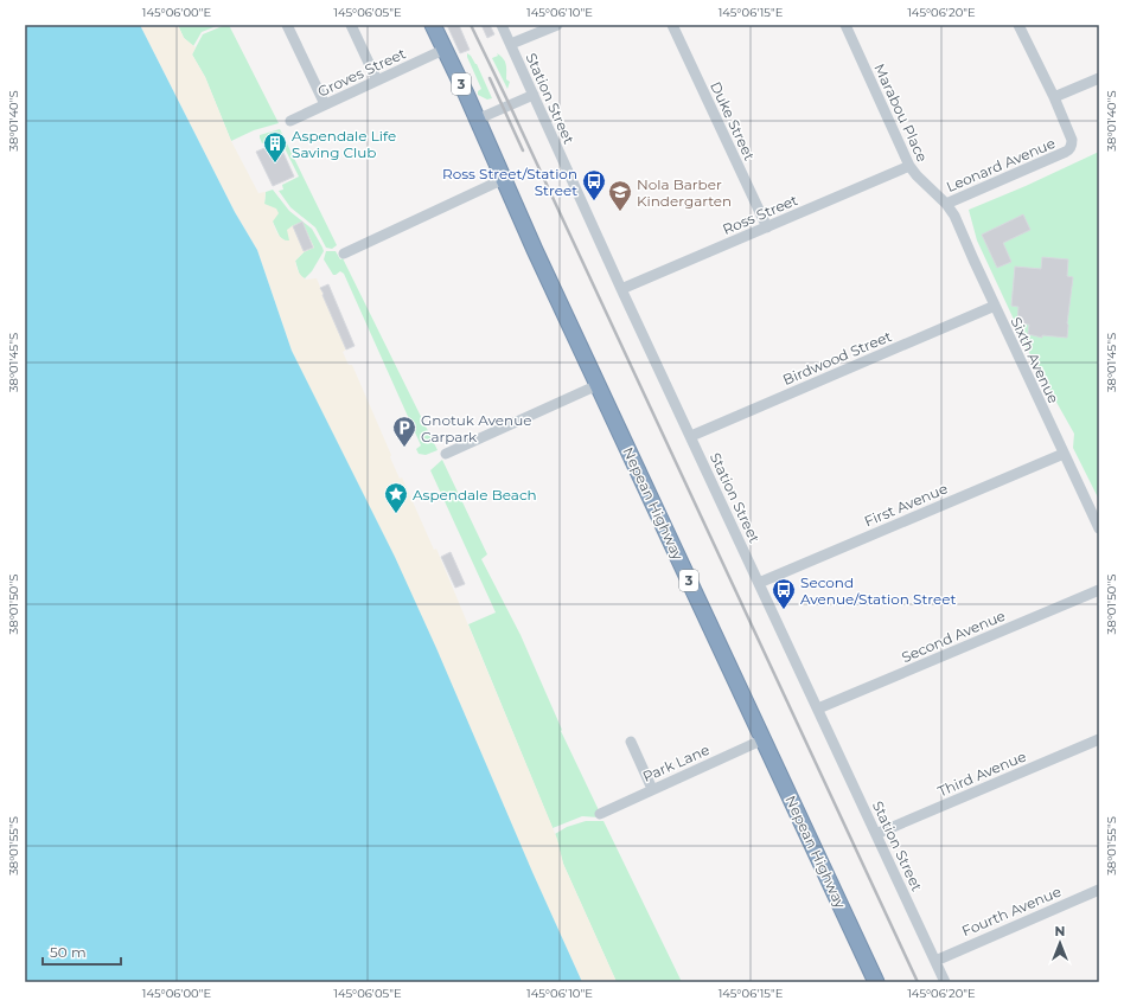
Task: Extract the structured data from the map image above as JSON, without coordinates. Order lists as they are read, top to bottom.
{
  "streets": {
    "highway": ["3", "Nepean Highway"],
    "street": [
      "Groves Street",
      "Station Street",
      "Marabou Place",
      "Duke Street",
      "Leonard Avenue",
      "Ross Street",
      "Birdwood Street",
      "Sixth Avenue",
      "First Avenue",
      "Second Avenue",
      "Park Lane",
      "Third Avenue",
      "Fourth Avenue"
    ]
  },
  "crossings": [
    ["Groves Street", "Nepean Highway"],
    ["Station Street", "Ross Street"],
    ["Station Street", "Birdwood Street"],
    ["Station Street", "First Avenue"],
    ["Station Street", "Second Avenue"],
    ["Station Street", "Third Avenue"],
    ["Station Street", "Fourth Avenue"],
    ["Marabou Place", "Leonard Avenue"],
    ["Marabou Place", "Ross Street"],
    ["Marabou Place", "Sixth Avenue"],
    ["Duke Street", "Ross Street"],
    ["Leonard Avenue", "Sixth Avenue"],
    ["Birdwood Street", "Sixth Avenue"],
    ["Sixth Avenue", "First Avenue"],
    ["Nepean Highway", "Park Lane"]
  ],
  "places": {
    "building": ["Aspendale Life Saving Club"],
    "bus stop": ["Ross Street/Station Street", "Second Avenue/Station Street"],
    "school or university": ["Nola Barber Kindergarten"],
    "parking": ["Gnotuk Avenue Carpark"],
    "place": ["Aspendale Beach"]
  },
  "scale_bar": "50 m",
  "north": "top",
  "coordinates": [
    "145°06'00\"E",
    "145°06'05\"E",
    "145°06'10\"E",
    "145°06'15\"E",
    "145°06'20\"E",
    "38°01'40\"S",
    "38°01'45\"S",
    "38°01'50\"S",
    "38°01'55\"S"
  ]
}
